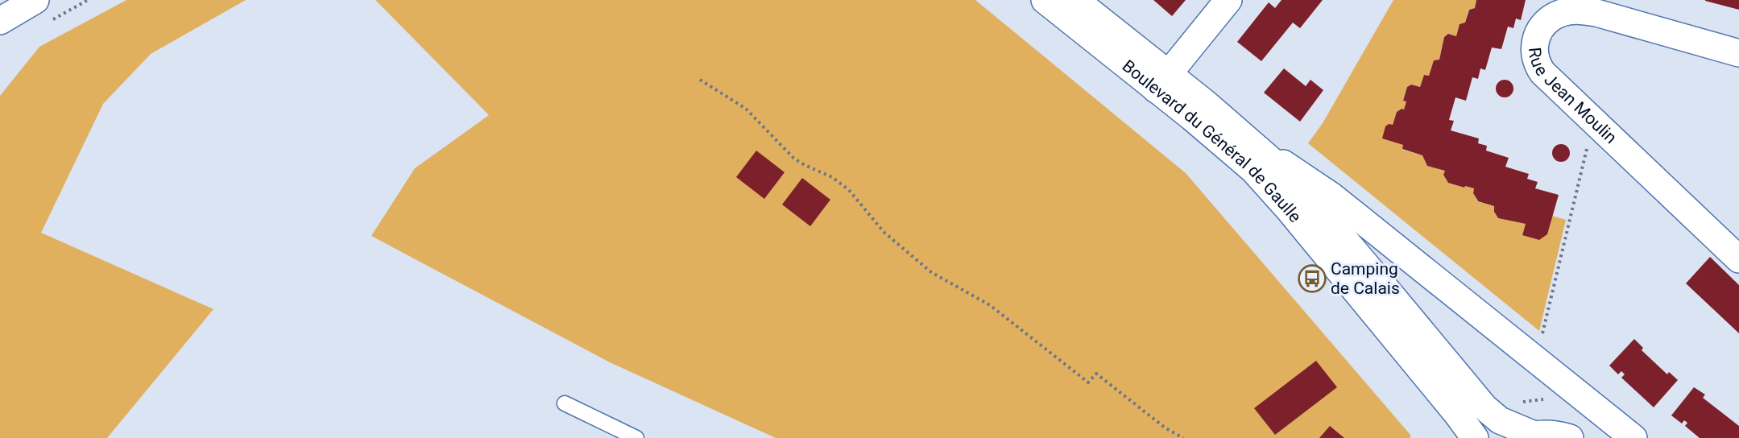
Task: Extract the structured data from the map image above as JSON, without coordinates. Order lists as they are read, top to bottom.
{
  "streets": {
    "street": ["Rue Jean Moulin", "Boulevard du Général de Gaulle"]
  },
  "places": {
    "bus stop": ["Camping de Calais"]
  }
}
